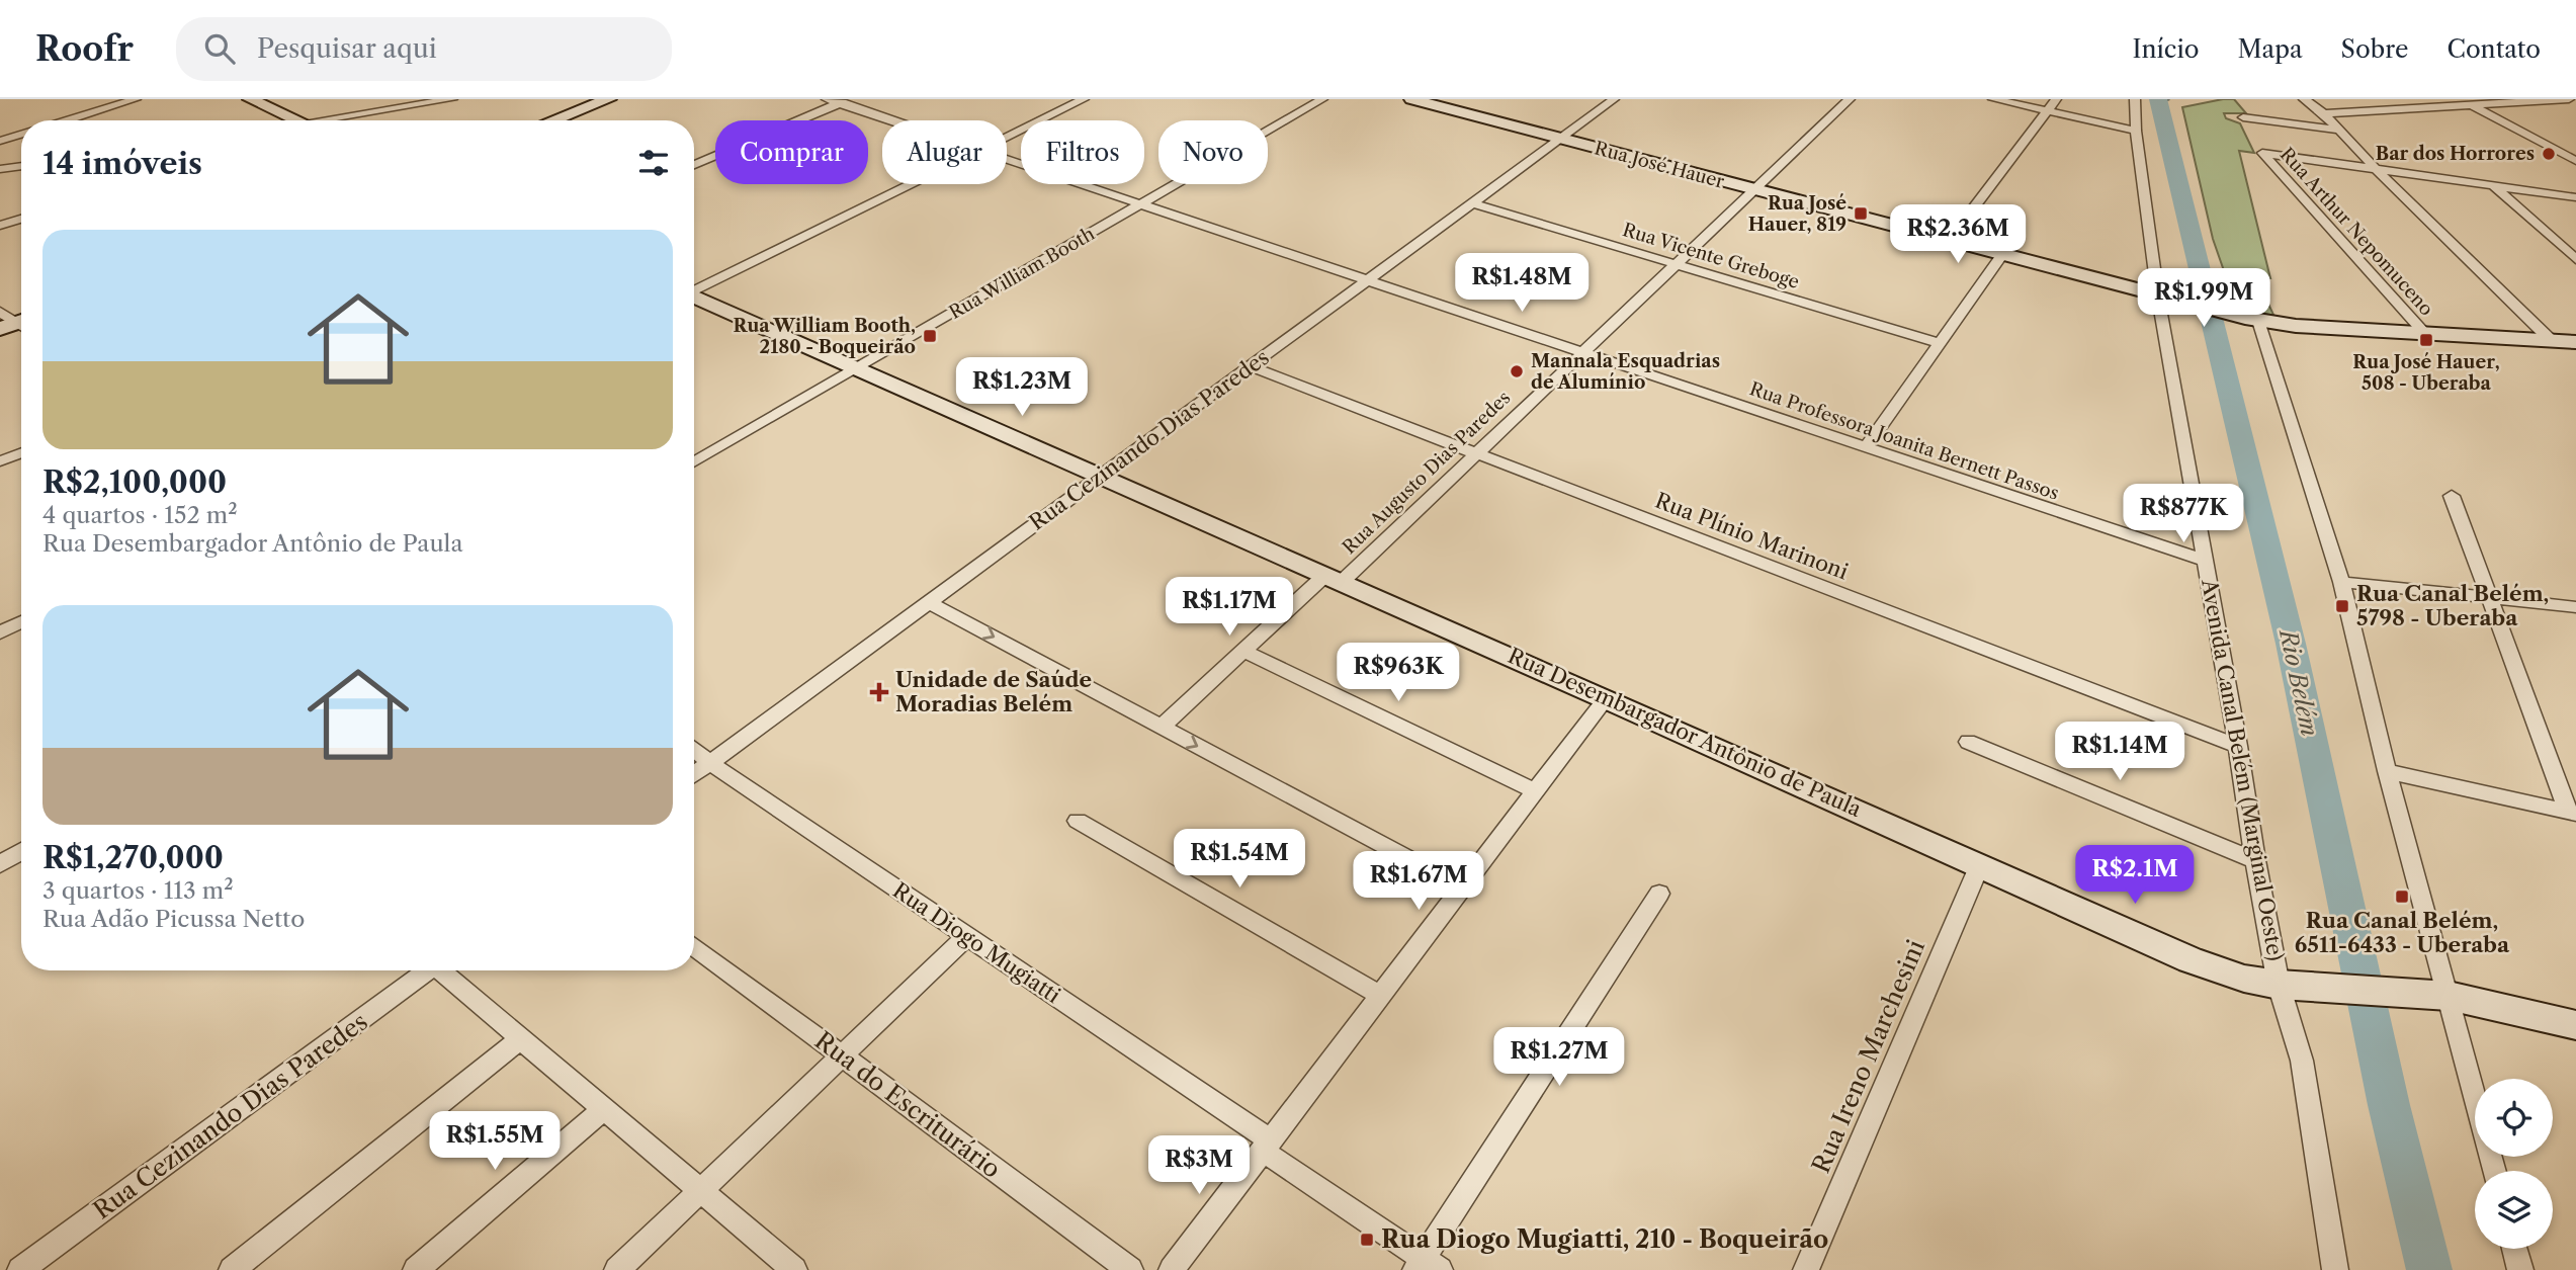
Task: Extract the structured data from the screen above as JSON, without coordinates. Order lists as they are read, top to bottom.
{
  "streets": {
    "main road": ["Rua José Hauer", "Rua Desembargador Antônio de Paula"],
    "street": [
      "Rua Arthur Nepomuceno",
      "Rua Vicente Greboge",
      "Rua William Booth",
      "Rua Cezinando Dias Paredes",
      "Rua Professora Joanita Bernett Passos",
      "Rua Augusto Dias Paredes",
      "Rua Plínio Marinoni",
      "Avenida Canal Belém (Marginal Oeste)",
      "Rua Diogo Mugiatti",
      "Rua Ireno Marchesini",
      "Rua do Escriturário"
    ]
  },
  "crossings": [
    ["Rua José Hauer", "Rua Arthur Nepomuceno"],
    ["Rua José Hauer", "Rua Cezinando Dias Paredes"],
    ["Rua José Hauer", "Rua Augusto Dias Paredes"],
    ["Rua José Hauer", "Avenida Canal Belém (Marginal Oeste)"],
    ["Rua Vicente Greboge", "Rua Cezinando Dias Paredes"],
    ["Rua Vicente Greboge", "Rua Augusto Dias Paredes"],
    ["Rua William Booth", "Rua Professora Joanita Bernett Passos"],
    ["Rua William Booth", "Rua Desembargador Antônio de Paula"],
    ["Rua Cezinando Dias Paredes", "Rua Professora Joanita Bernett Passos"],
    ["Rua Cezinando Dias Paredes", "Rua Plínio Marinoni"],
    ["Rua Cezinando Dias Paredes", "Rua Desembargador Antônio de Paula"],
    ["Rua Cezinando Dias Paredes", "Rua Diogo Mugiatti"],
    ["Rua Professora Joanita Bernett Passos", "Rua Augusto Dias Paredes"],
    ["Rua Professora Joanita Bernett Passos", "Avenida Canal Belém (Marginal Oeste)"],
    ["Rua Augusto Dias Paredes", "Rua Plínio Marinoni"],
    ["Rua Augusto Dias Paredes", "Rua Desembargador Antônio de Paula"],
    ["Rua Plínio Marinoni", "Avenida Canal Belém (Marginal Oeste)"],
    ["Rua Desembargador Antônio de Paula", "Avenida Canal Belém (Marginal Oeste)"],
    ["Rua Desembargador Antônio de Paula", "Rua Ireno Marchesini"]
  ],
  "water": ["Rio Belém"],
  "places": {
    "other": ["Bar dos Horrores", "Mannala Esquadrias de Alumínio"],
    "transit": [
      "Rua José Hauer, 819",
      "Rua William Booth, 2180 - Boqueirão",
      "Rua José Hauer, 508 - Uberaba",
      "Rua Canal Belém, 5798 - Uberaba",
      "Rua Canal Belém, 6511-6433 - Uberaba",
      "Rua Diogo Mugiatti, 210 - Boqueirão"
    ],
    "health": ["Unidade de Saúde Moradias Belém"]
  },
  "page": {
    "header": "Roofr",
    "search": "Pesquisar aqui",
    "nav": [
      "Início",
      "Mapa",
      "Sobre",
      "Contato"
    ],
    "chip": [
      "Comprar",
      "Alugar",
      "Filtros",
      "Novo"
    ],
    "heading": "14 imóveis",
    "price": [
      "R$2.36M",
      "R$1.48M",
      "R$1.99M",
      "R$1.23M",
      "R$877K",
      "R$1.17M",
      "R$963K",
      "R$1.14M",
      "R$1.54M",
      "R$2.1M",
      "R$1.67M",
      "R$1.27M",
      "R$1.55M",
      "R$3M"
    ],
    "list": [
      {
        "name": "R$2,100,000",
        "note": "4 quartos · 152 m² · Rua Desembargador Antônio de Paula"
      },
      {
        "name": "R$1,270,000",
        "note": "3 quartos · 113 m² · Rua Adão Picussa Netto"
      }
    ]
  }
}
